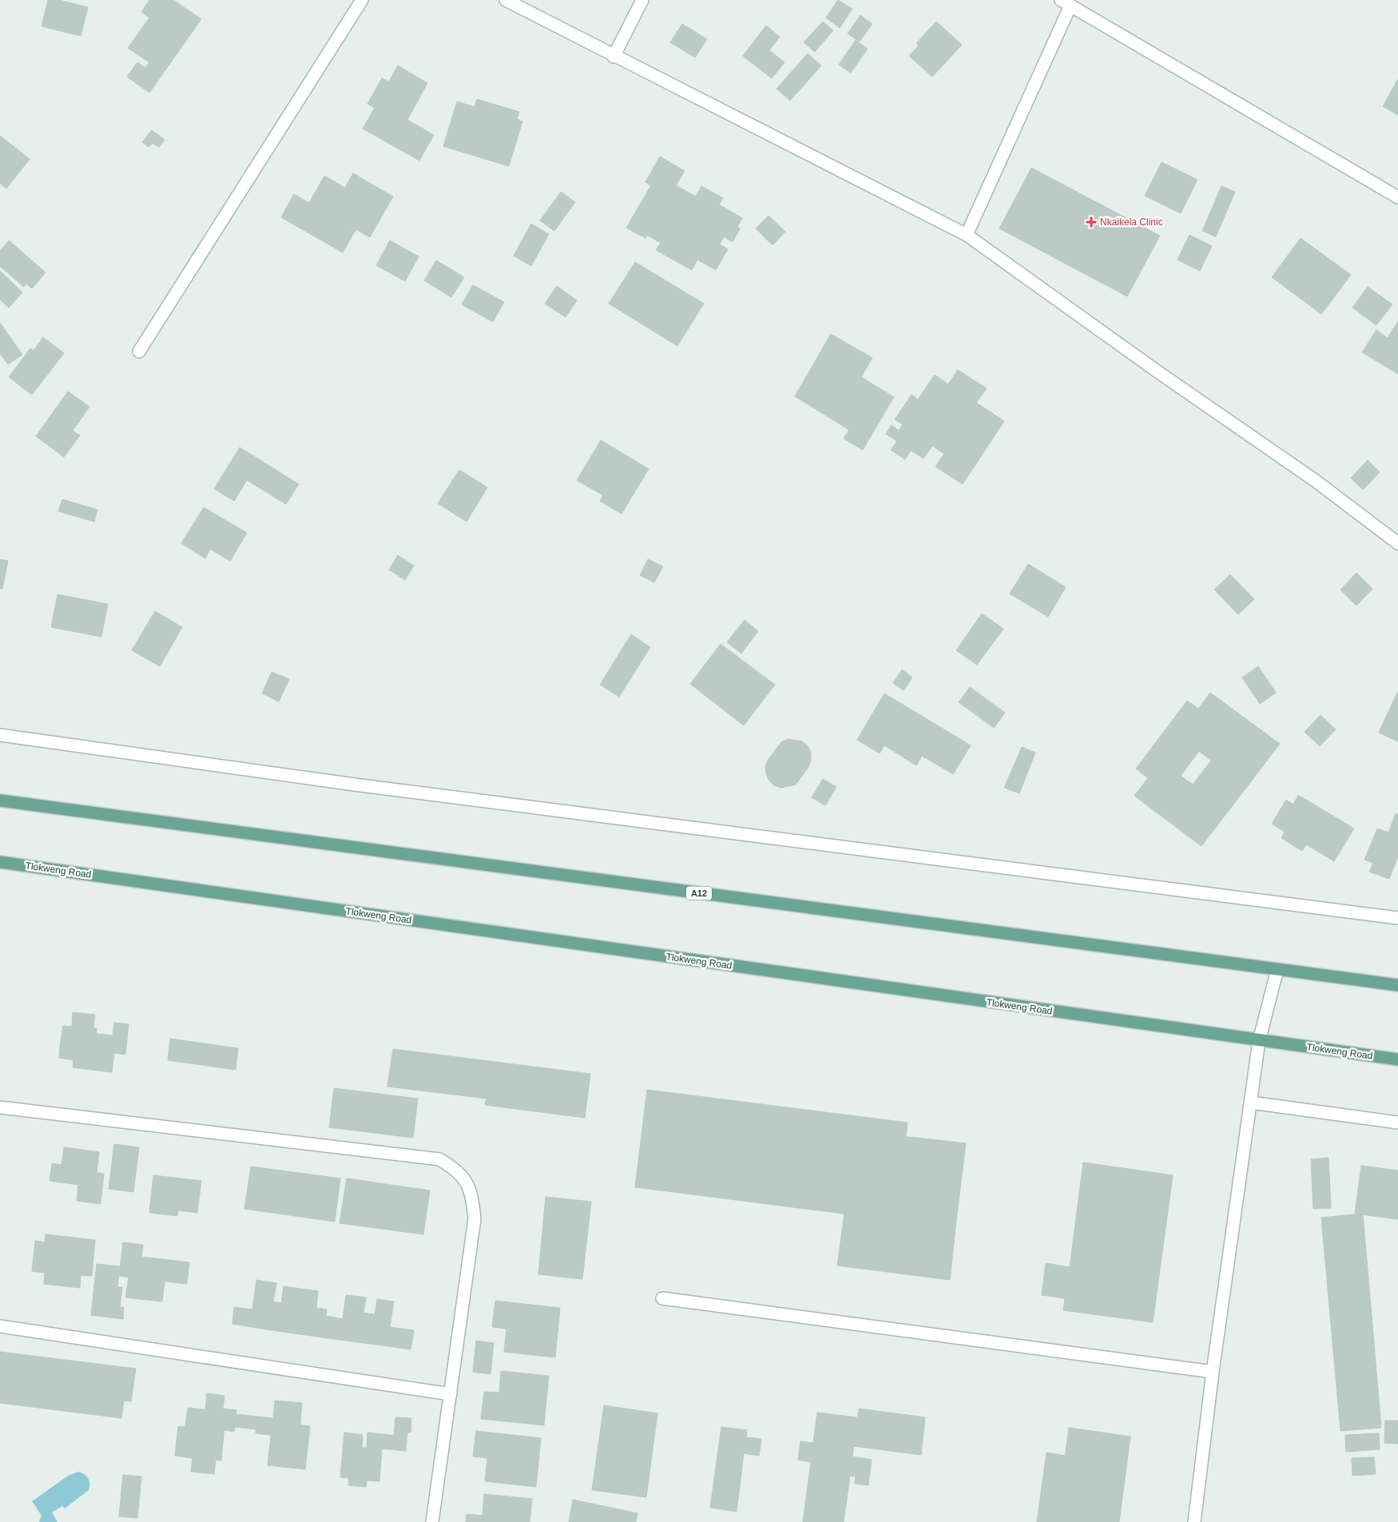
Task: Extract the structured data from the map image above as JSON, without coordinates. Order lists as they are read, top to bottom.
{
  "streets": {
    "main road": ["Tlokweng Road", "A12"]
  },
  "places": {
    "health": ["Nkaikela Clinic"]
  }
}
